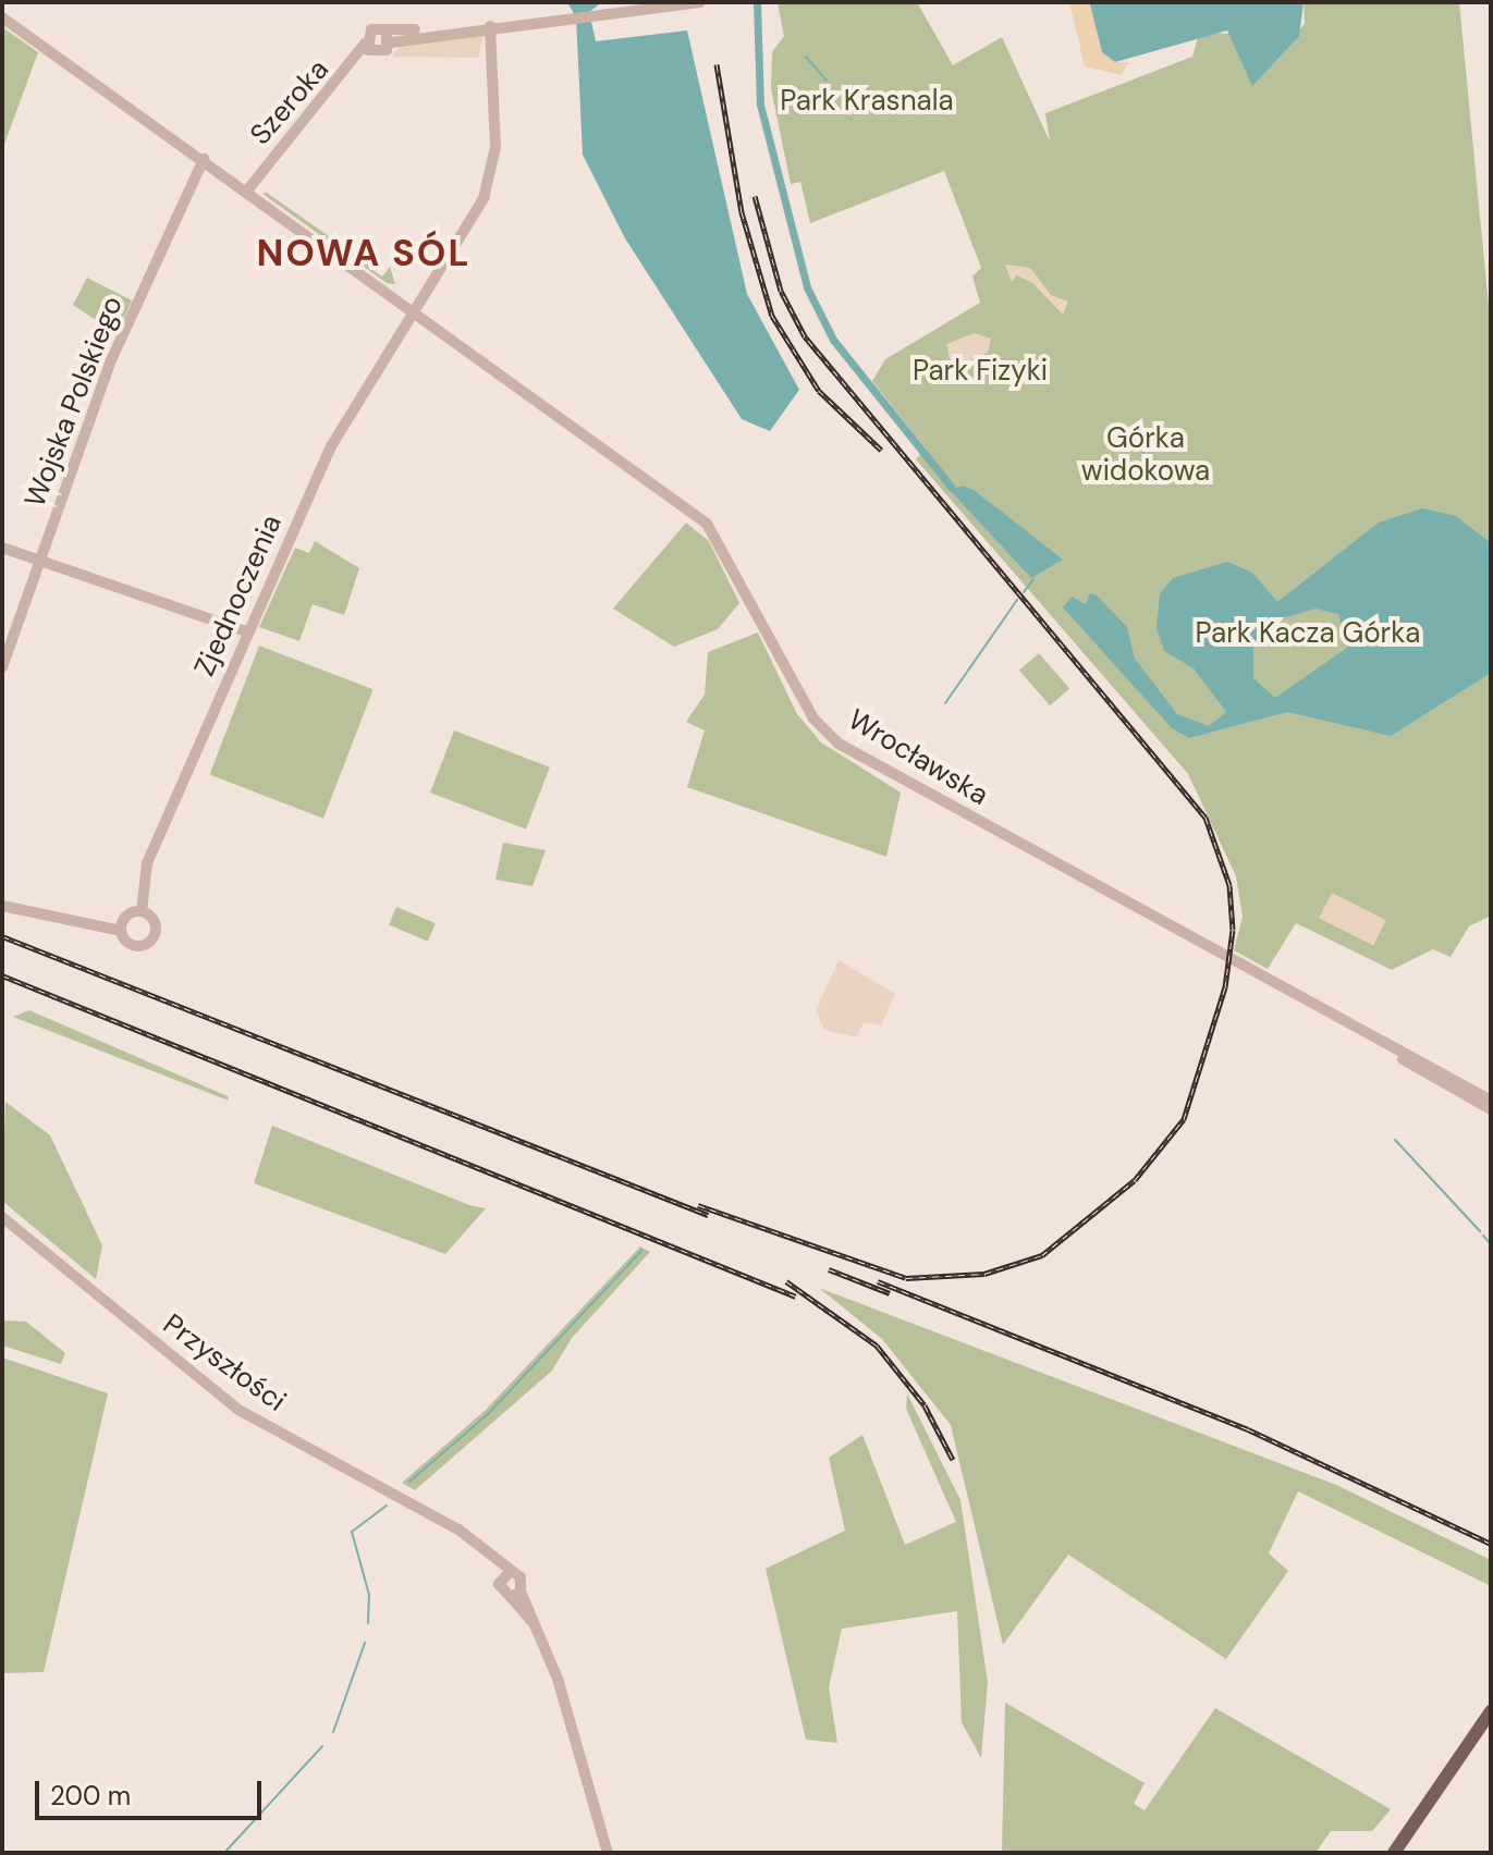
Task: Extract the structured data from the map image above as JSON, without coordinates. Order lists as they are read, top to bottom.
{
  "streets": {
    "street": [
      "Szeroka",
      "Wojska Polskiego",
      "Zjednoczenia",
      "Wrocławska",
      "Przyszłości"
    ]
  },
  "crossings": [
    ["Szeroka", "Wrocławska"],
    ["Wojska Polskiego", "Wrocławska"],
    ["Zjednoczenia", "Wrocławska"]
  ],
  "districts": ["NOWA SÓL"],
  "parks": [
    "Park Krasnala",
    "Park Fizyki",
    "Górka widokowa",
    "Park Kacza Górka"
  ],
  "scale_bar": "200 m"
}
